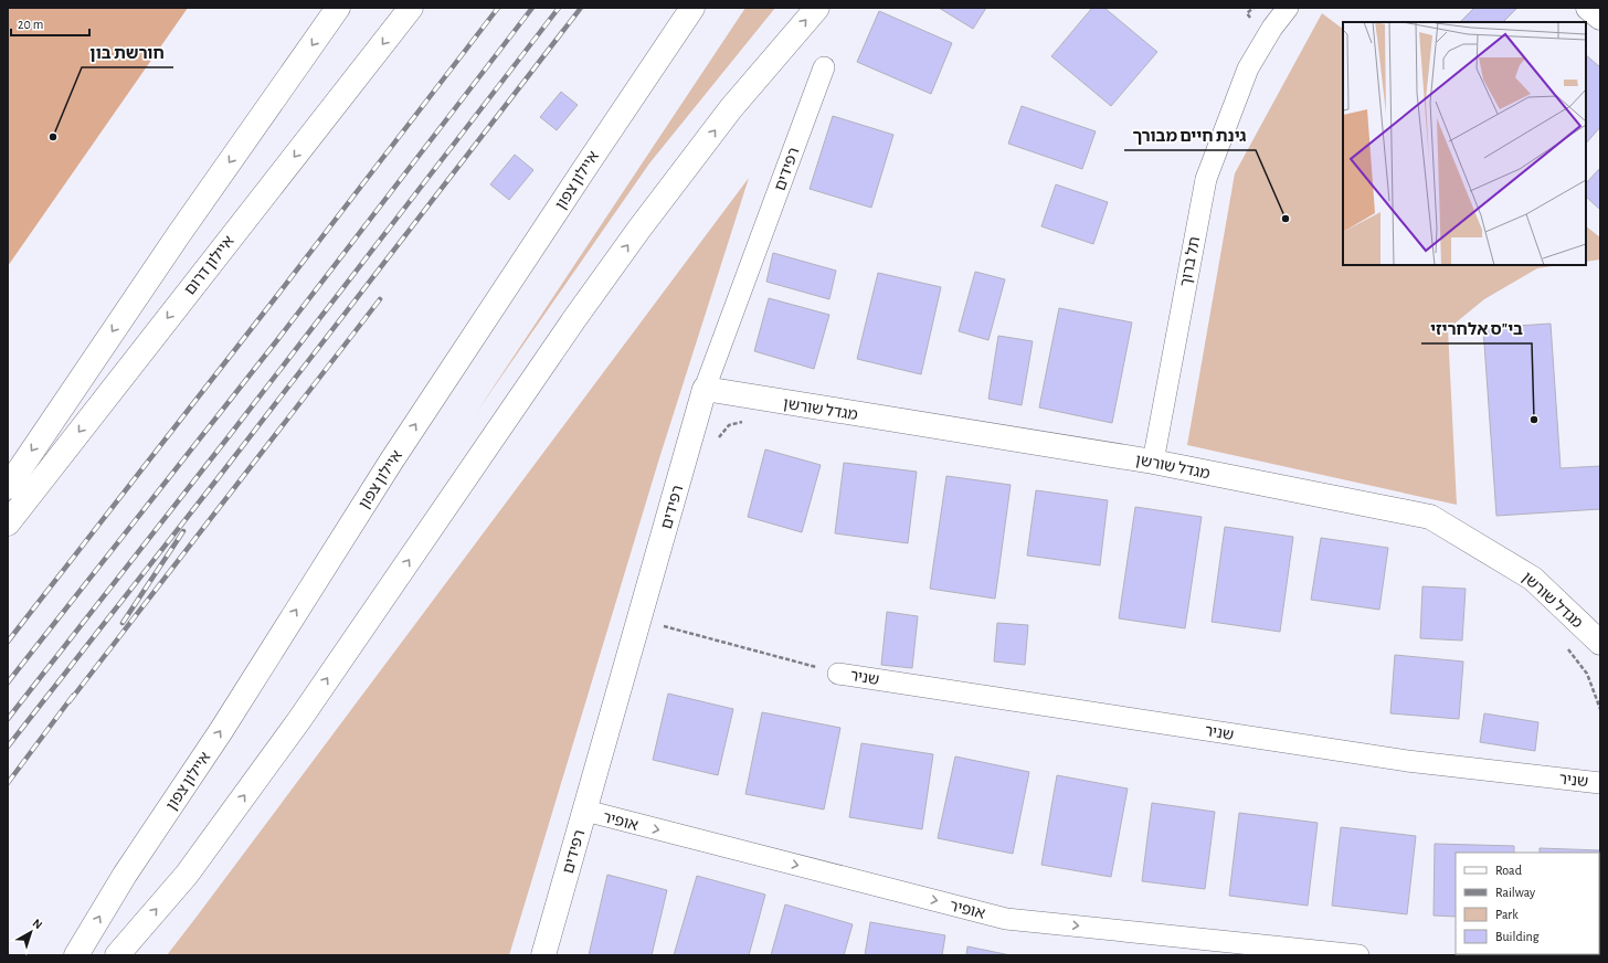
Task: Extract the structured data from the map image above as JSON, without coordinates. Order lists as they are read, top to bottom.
{
  "streets": {
    "main road": [
      "רפידים",
      "איילון צפון",
      "איילון דרום",
      "מגדל שורשן"
    ],
    "street": ["תל ברוך", "שניר", "אופיר"]
  },
  "crossings": [
    ["רפידים", "מגדל שורשן"],
    ["רפידים", "אופיר"],
    ["תל ברוך", "מגדל שורשן"]
  ],
  "one_way": ["אופיר"],
  "places": ["חורשת בון", "גינת חיים מבורך", "בי\"ס אלחריזי"],
  "legend": [
    "Road",
    "Railway",
    "Park",
    "Building"
  ],
  "scale_bar": "20 m",
  "north": "top right"
}
